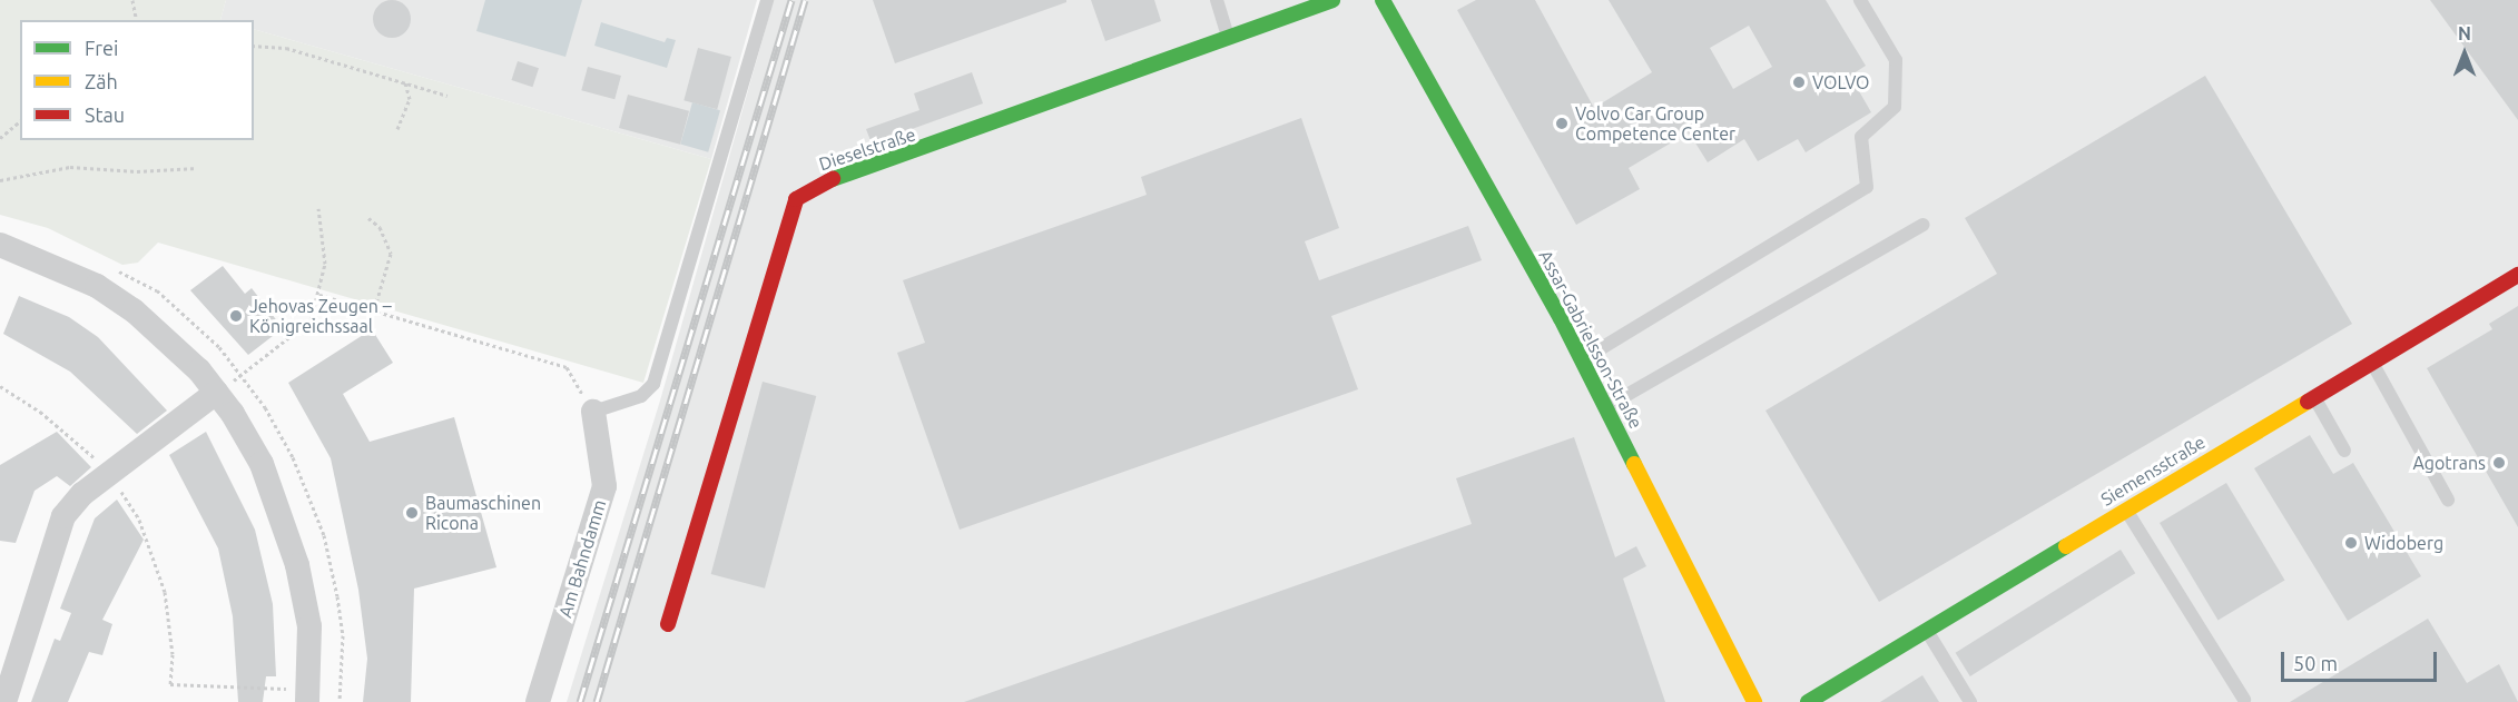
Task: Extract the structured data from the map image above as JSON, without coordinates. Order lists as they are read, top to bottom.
{
  "streets": {
    "street": [
      "Dieselstraße",
      "Assar-Gabrielsson-Straße",
      "Siemensstraße",
      "Am Bahndamm"
    ]
  },
  "places": [
    "VOLVO",
    "Volvo Car Group Competence Center",
    "Jehovas Zeugen – Königreichssaal",
    "Agotrans",
    "Baumaschinen Ricona",
    "Widoberg"
  ],
  "legend": ["Frei", "Zäh", "Stau"],
  "scale_bar": "50 m",
  "north": "top"
}
